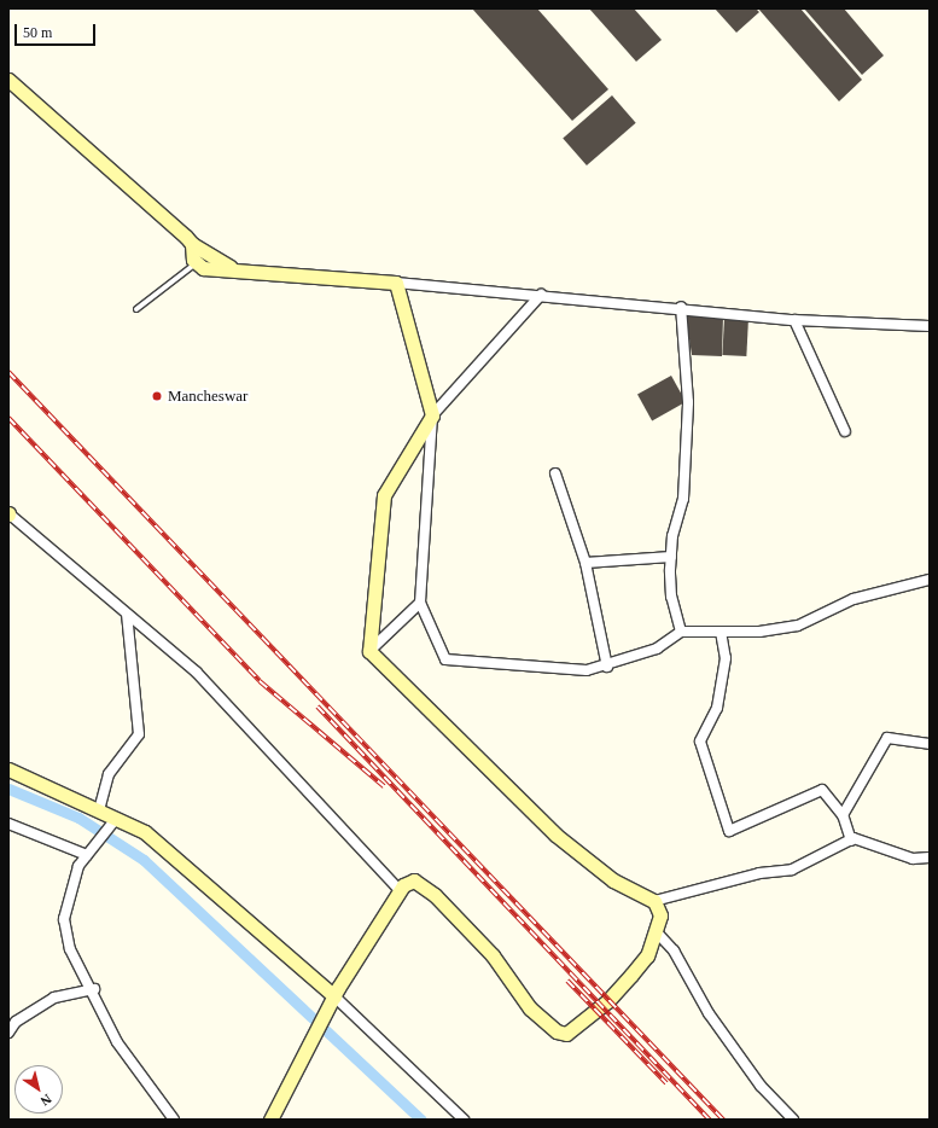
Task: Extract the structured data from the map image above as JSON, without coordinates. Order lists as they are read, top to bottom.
{
  "places": ["Mancheswar"],
  "scale_bar": "50 m",
  "north": "bottom right"
}
